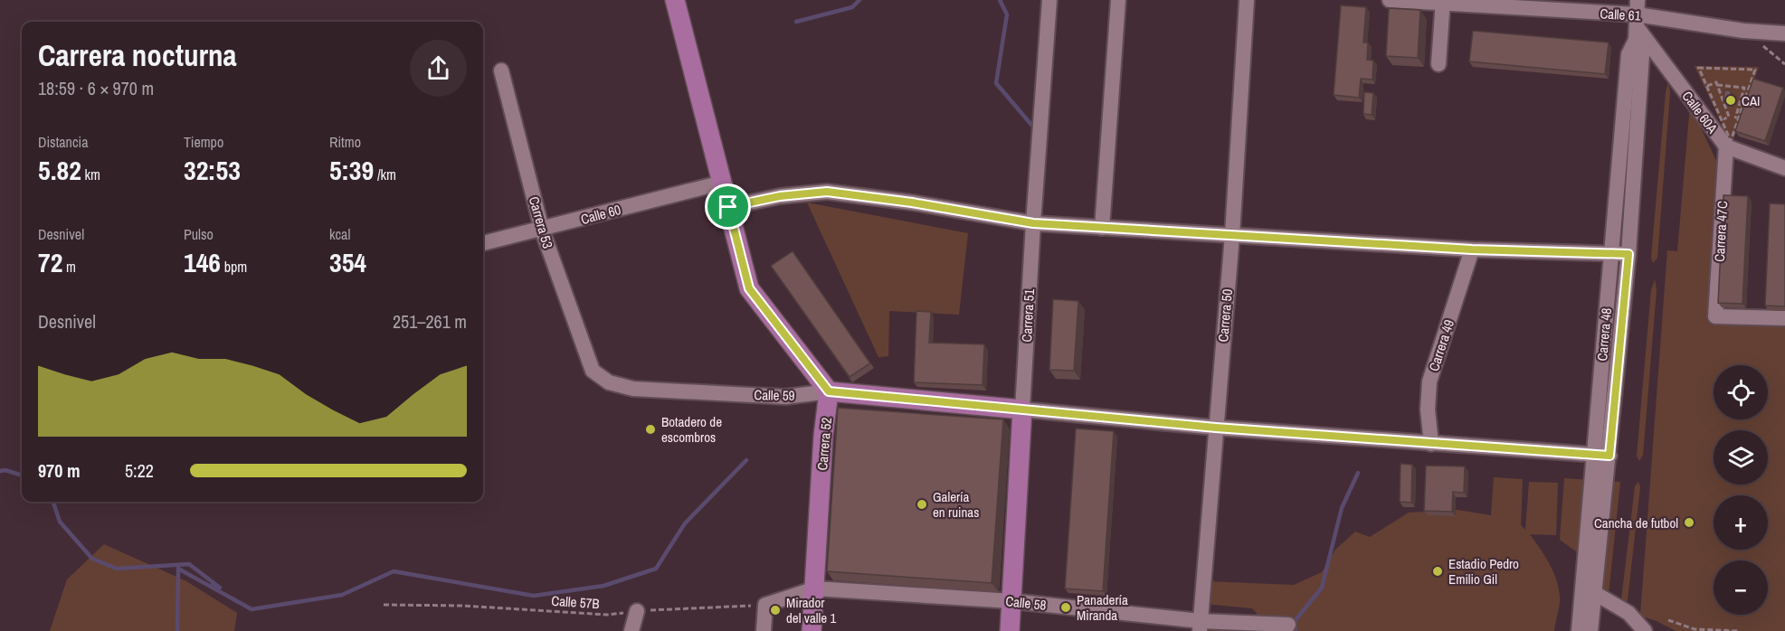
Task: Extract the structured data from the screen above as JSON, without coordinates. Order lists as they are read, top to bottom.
{
  "streets": {
    "main road": ["Carrera 51", "Calle 59", "Carrera 52"],
    "street": [
      "Calle 61",
      "Calle 60A",
      "Calle 60",
      "Carrera 53",
      "Carrera 47C",
      "Carrera 50",
      "Carrera 48",
      "Carrera 49",
      "Calle 58"
    ],
    "path": ["Calle 57B"]
  },
  "crossings": [
    ["Calle 61", "Calle 60A"],
    ["Calle 61", "Carrera 48"],
    ["Calle 60A", "Carrera 47C"],
    ["Calle 60A", "Carrera 48"],
    ["Calle 60", "Carrera 53"],
    ["Carrera 53", "Calle 59"],
    ["Carrera 51", "Calle 59"],
    ["Carrera 51", "Calle 58"],
    ["Carrera 50", "Calle 59"],
    ["Carrera 50", "Calle 58"],
    ["Carrera 48", "Calle 59"],
    ["Carrera 49", "Calle 59"],
    ["Calle 59", "Carrera 52"],
    ["Carrera 52", "Calle 58"],
    ["Calle 57B", "Calle 58"]
  ],
  "places": [
    "CAI",
    "Botadero de escombros",
    "Galería en ruinas",
    "Cancha de futbol",
    "Estadio Pedro Emilio Gil",
    "Panadería Miranda",
    "Mirador del valle 1"
  ],
  "page": {
    "heading": ["Carrera nocturna", "18:59 · 6 × 970 m"],
    "stats": [
      ["Distancia", "5.82 km"],
      ["Tiempo", "32:53"],
      ["Ritmo", "5:39 /km"],
      ["Desnivel", "72 m"],
      ["Pulso", "146 bpm"],
      ["kcal", "354"]
    ],
    "chart": ["Desnivel", "251–261 m"],
    "map_buttons": ["+", "−"],
    "list": [
      {
        "name": "970 m",
        "note": "5:22"
      }
    ]
  }
}
